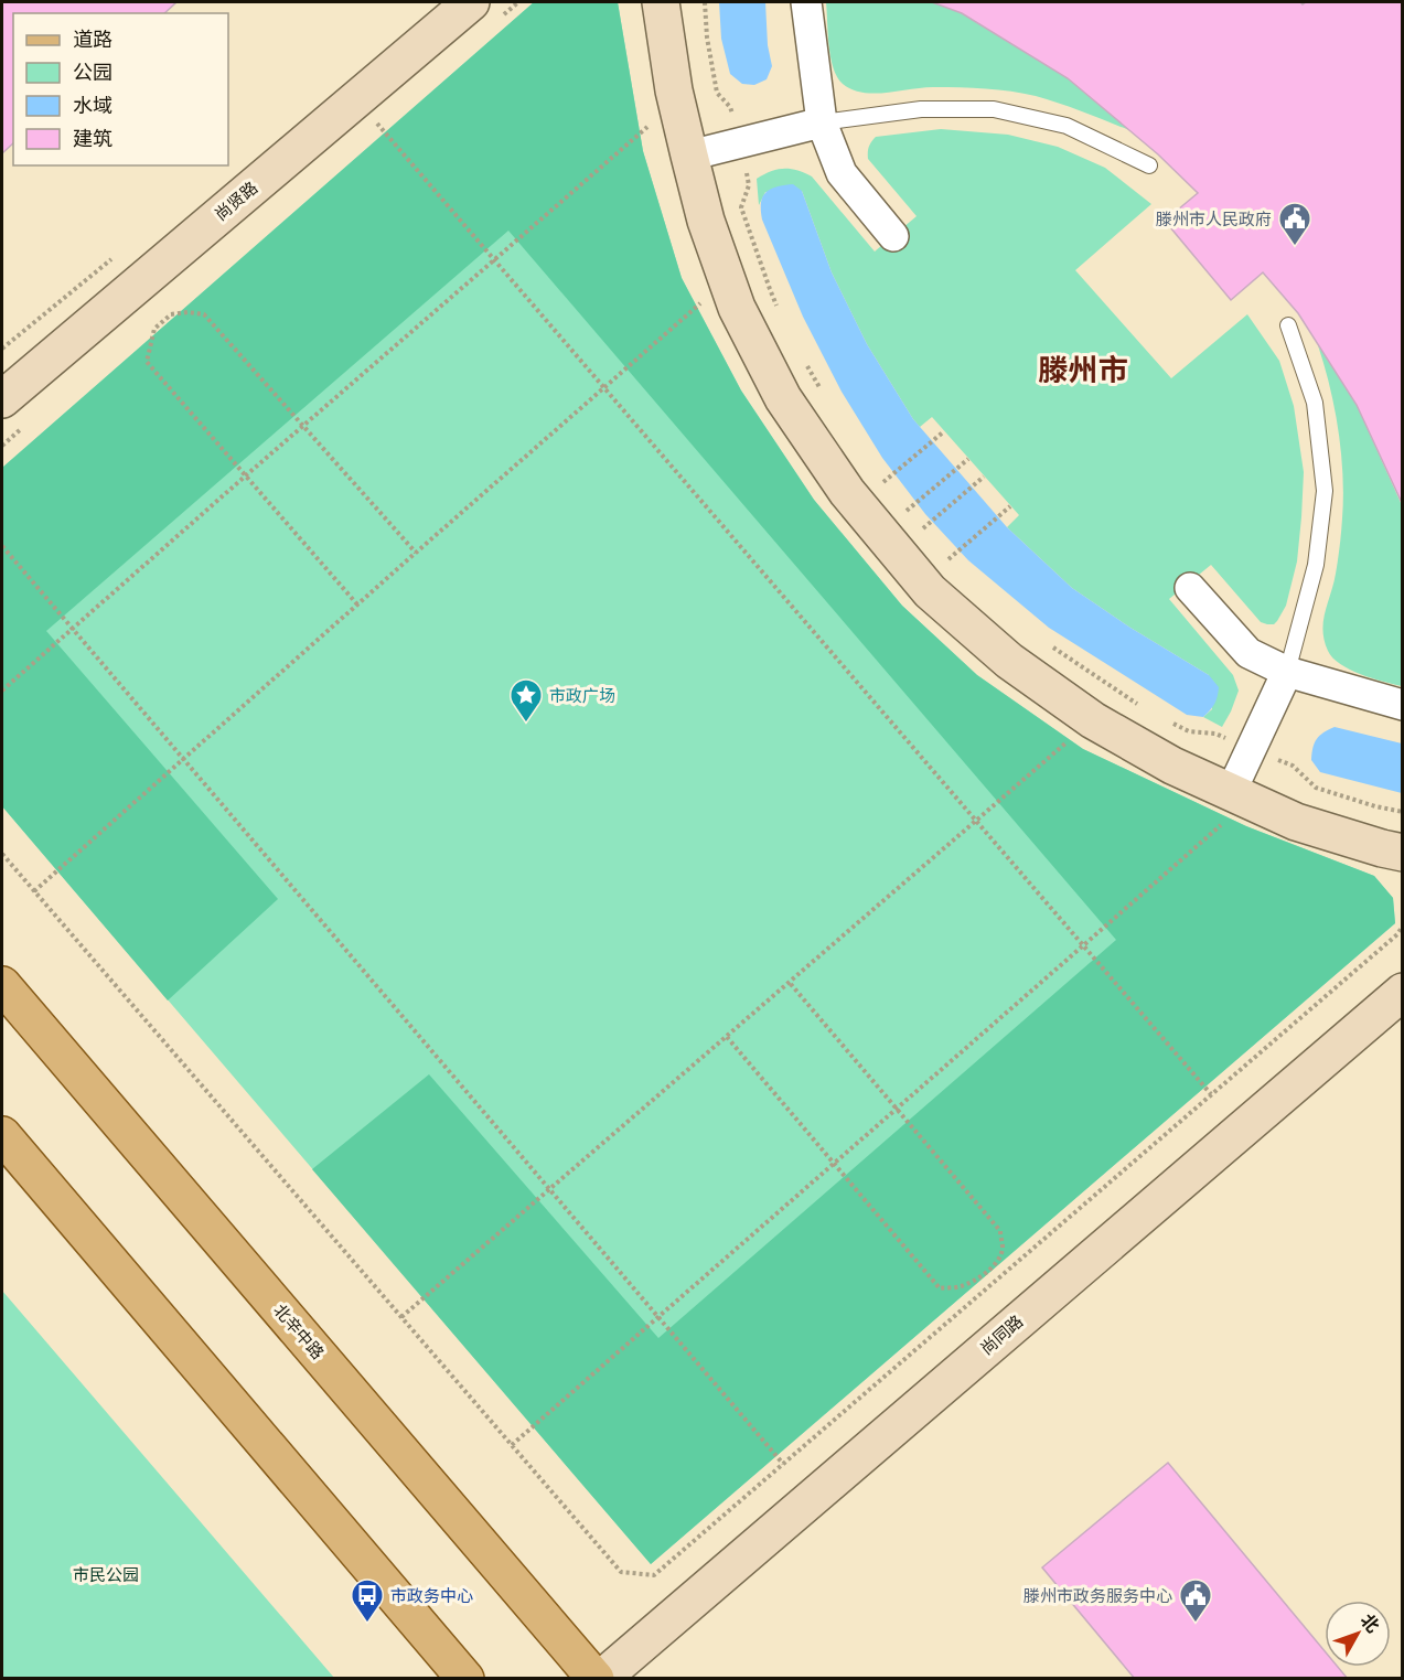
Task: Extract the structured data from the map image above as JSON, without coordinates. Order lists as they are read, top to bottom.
{
  "streets": {
    "main road": ["北辛中路"],
    "street": ["尚贤路", "尚同路"]
  },
  "districts": ["滕州市"],
  "parks": ["市民公园"],
  "places": {
    "public building": ["滕州市人民政府", "滕州市政务服务中心"],
    "place": ["市政广场"],
    "bus stop": ["市政务中心"]
  },
  "legend": [
    "道路",
    "公园",
    "水域",
    "建筑"
  ],
  "north": "top right"
}
